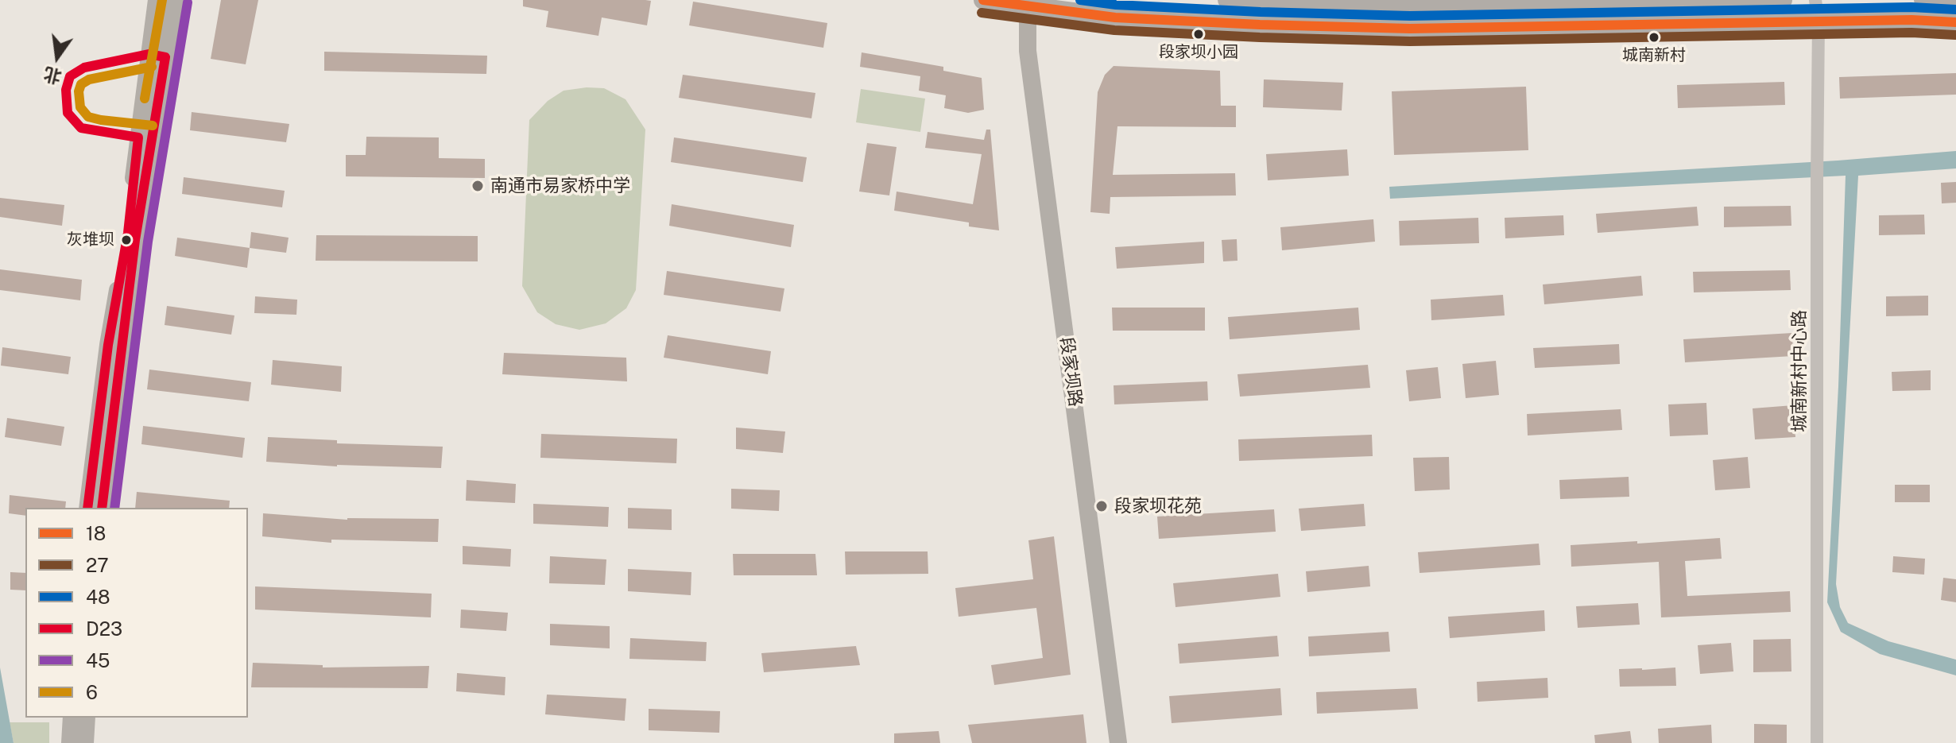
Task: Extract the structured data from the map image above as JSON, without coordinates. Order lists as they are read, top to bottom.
{
  "streets": {
    "main road": ["段家坝路"],
    "street": ["城南新村中心路"]
  },
  "places": [
    "段家坝小园",
    "城南新村",
    "南通市易家桥中学",
    "灰堆坝",
    "段家坝花苑"
  ],
  "lines": [
    "transit line 18",
    "transit line 48",
    "transit line 6",
    "transit line 45",
    "transit line 27",
    "transit line D23"
  ],
  "legend": [
    "18",
    "27",
    "48",
    "D23",
    "45",
    "6"
  ],
  "north": "bottom"
}
